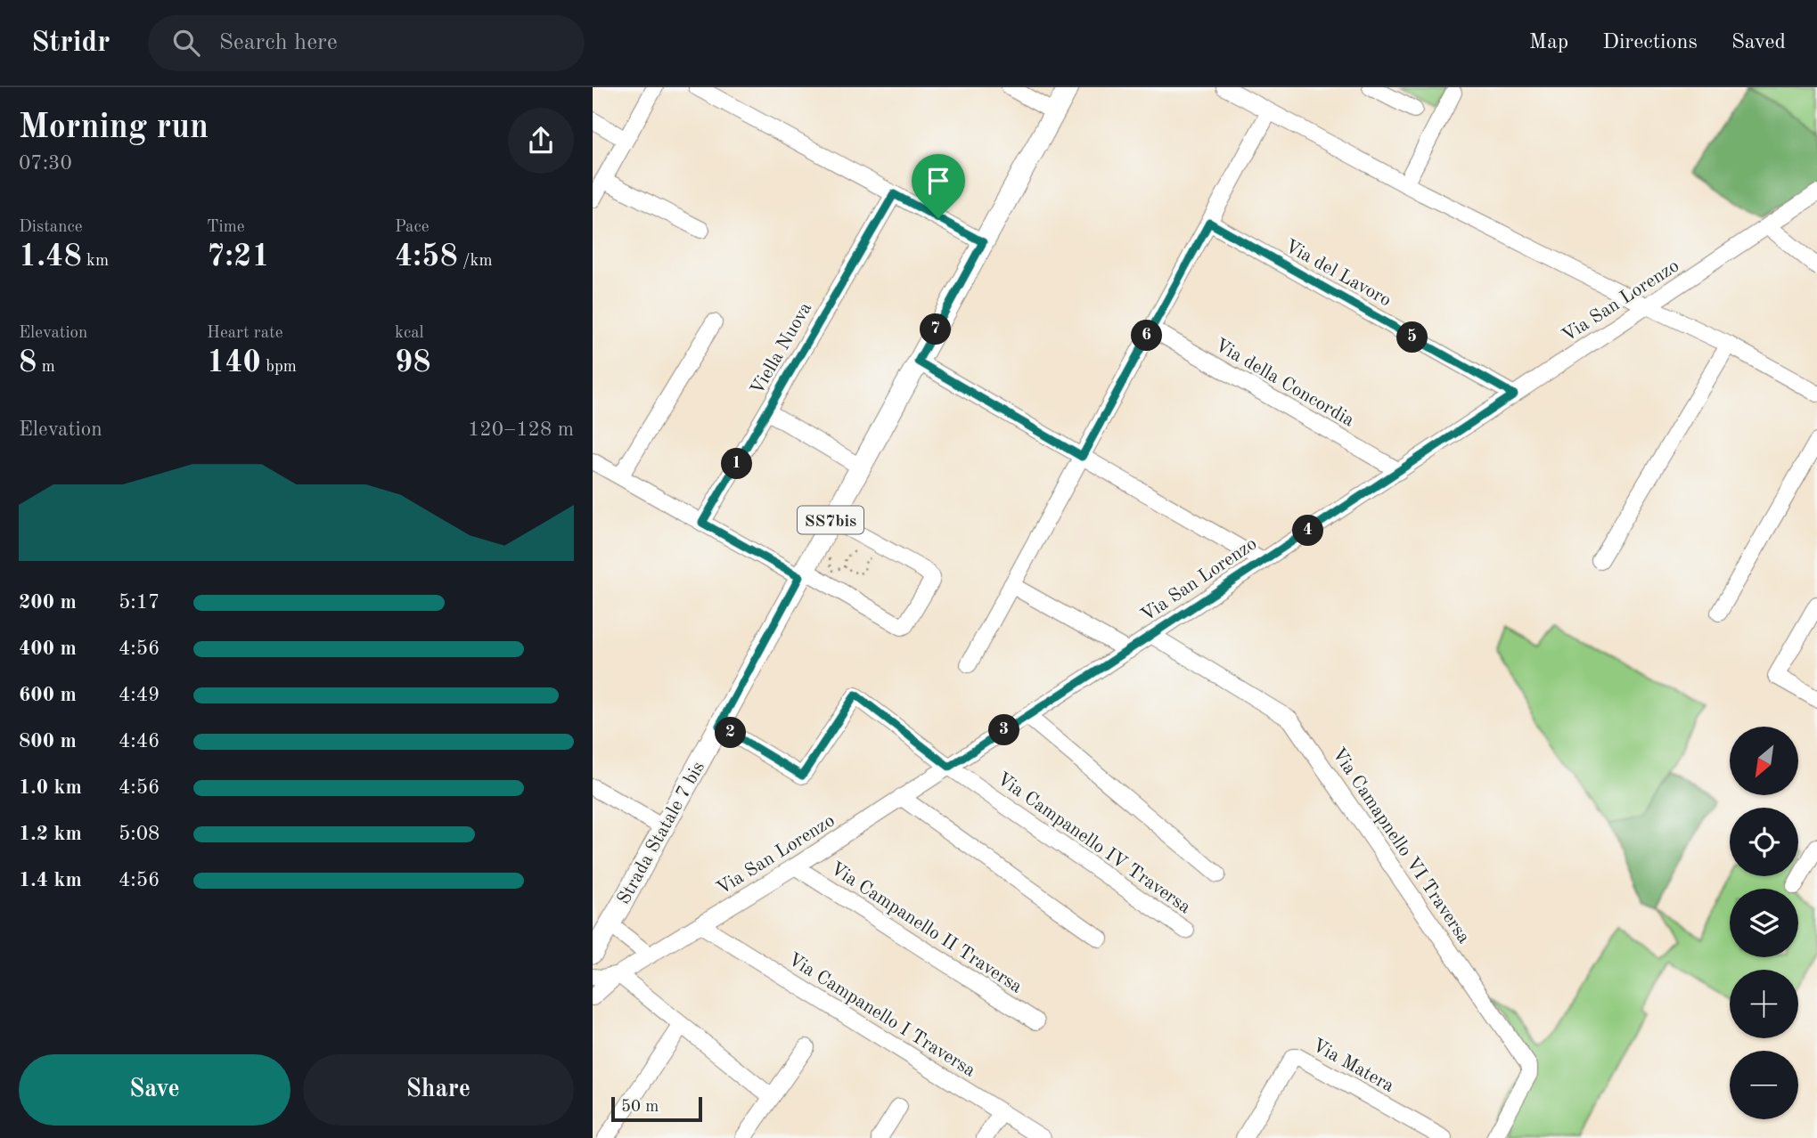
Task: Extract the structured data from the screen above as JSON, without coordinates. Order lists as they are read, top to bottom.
{
  "streets": {
    "main road": ["SS7bis", "Strada Statale 7 bis"],
    "street": [
      "Via del Lavoro",
      "Via San Lorenzo",
      "Viella Nuova",
      "Via della Concordia",
      "Via Campanello IV Traversa",
      "Via Camapnello VI Traversa",
      "Via Campanello II Traversa",
      "Via Campanello I Traversa",
      "Via Matera"
    ]
  },
  "crossings": [
    ["Via del Lavoro", "Via San Lorenzo"],
    ["Via San Lorenzo", "Via della Concordia"],
    ["Via San Lorenzo", "Via Campanello IV Traversa"],
    ["Via San Lorenzo", "Via Camapnello VI Traversa"],
    ["Via San Lorenzo", "Via Campanello II Traversa"],
    ["Via San Lorenzo", "Via Campanello I Traversa"],
    ["Strada Statale 7 bis", "Via Campanello IV Traversa"]
  ],
  "scale_bar": "50 m",
  "north": "bottom left",
  "page": {
    "header": "Stridr",
    "search": "Search here",
    "nav": ["Map", "Directions", "Saved"],
    "heading": ["Morning run", "07:30"],
    "stats": [
      ["Distance", "1.48 km"],
      ["Time", "7:21"],
      ["Pace", "4:58 /km"],
      ["Elevation", "8 m"],
      ["Heart rate", "140 bpm"],
      ["kcal", "98"]
    ],
    "pins": [
      "7",
      "6",
      "5",
      "1",
      "4",
      "3",
      "2"
    ],
    "chart": ["Elevation", "120–128 m"],
    "list": [
      {
        "name": "200 m",
        "note": "5:17"
      },
      {
        "name": "400 m",
        "note": "4:56"
      },
      {
        "name": "600 m",
        "note": "4:49"
      },
      {
        "name": "800 m",
        "note": "4:46"
      },
      {
        "name": "1.0 km",
        "note": "4:56"
      },
      {
        "name": "1.2 km",
        "note": "5:08"
      },
      {
        "name": "1.4 km",
        "note": "4:56"
      }
    ],
    "map_buttons": ["+", "−"],
    "buttons": ["Save", "Share"],
    "scale": "50 m"
  }
}
